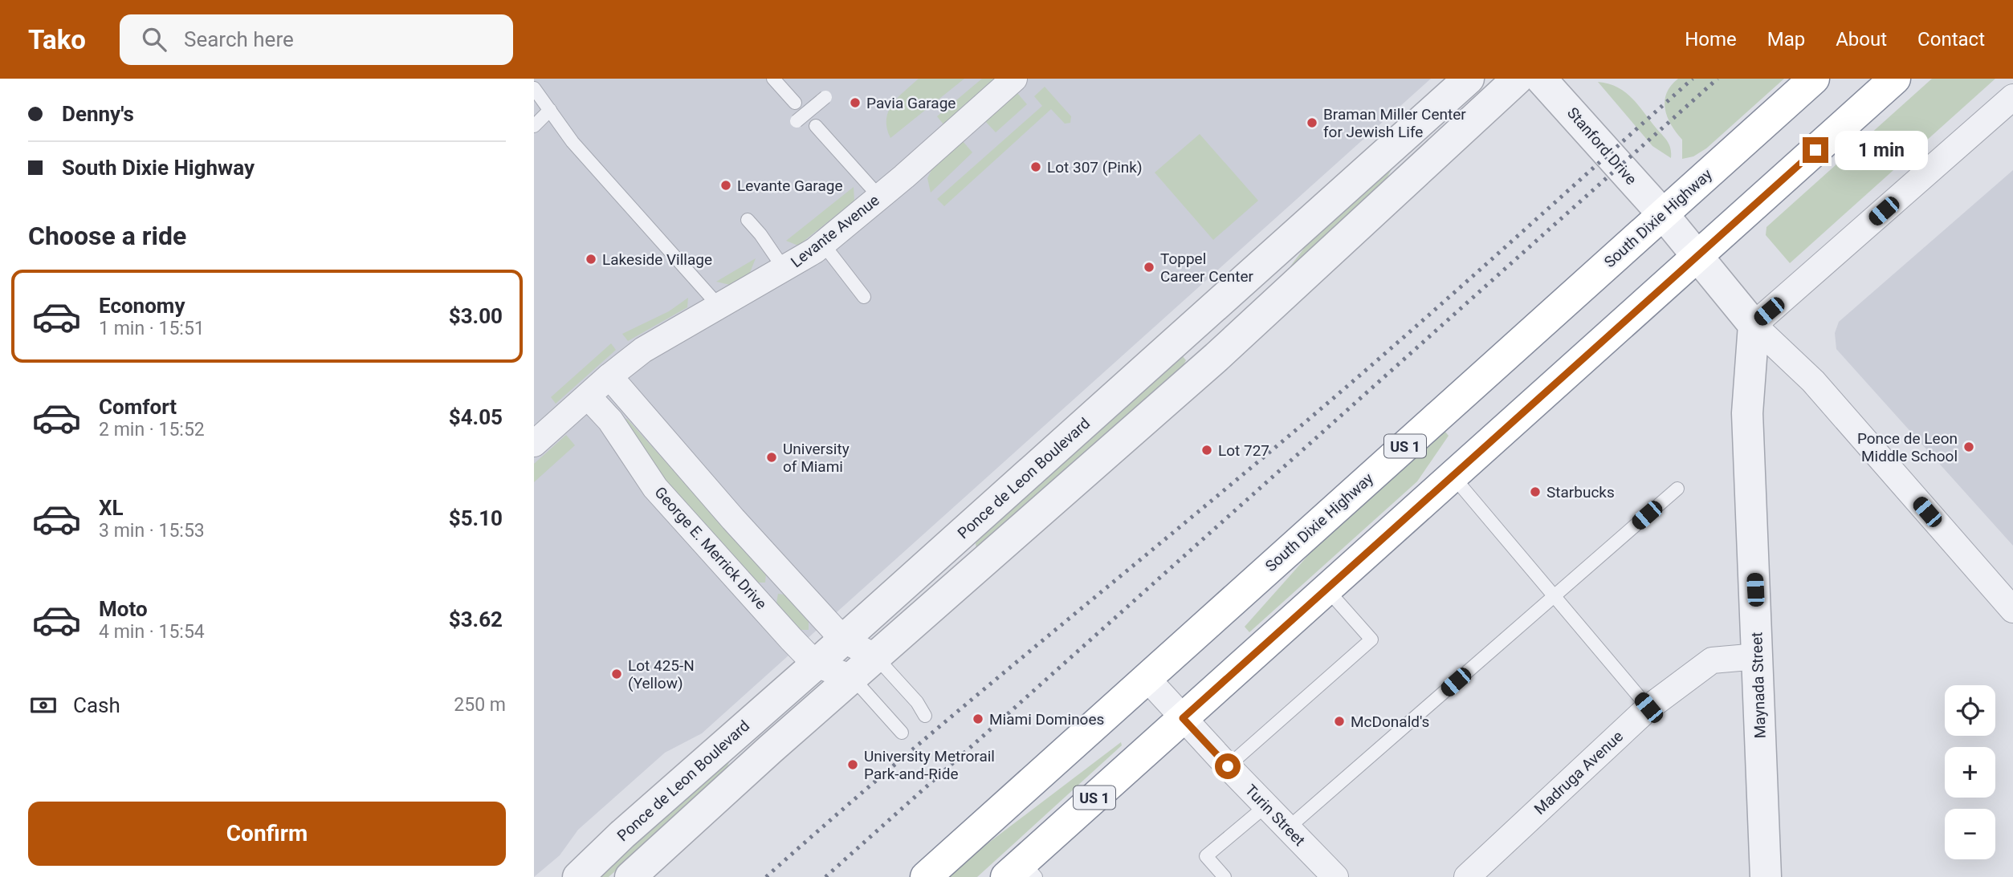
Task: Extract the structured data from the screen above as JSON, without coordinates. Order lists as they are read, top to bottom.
{
  "streets": {
    "highway": ["South Dixie Highway", "US 1"],
    "street": [
      "Stanford Drive",
      "Levante Avenue",
      "Ponce de Leon Boulevard",
      "George E. Merrick Drive",
      "Maynada Street",
      "Madruga Avenue",
      "Turin Street"
    ]
  },
  "crossings": [
    ["Stanford Drive", "South Dixie Highway"],
    ["Stanford Drive", "US 1"],
    ["Stanford Drive", "Maynada Street"],
    ["South Dixie Highway", "Turin Street"],
    ["Levante Avenue", "George E. Merrick Drive"],
    ["US 1", "Turin Street"],
    ["Ponce de Leon Boulevard", "George E. Merrick Drive"],
    ["Maynada Street", "Madruga Avenue"]
  ],
  "places": [
    "Pavia Garage",
    "Braman Miller Center for Jewish Life",
    "Lot 307 (Pink)",
    "Levante Garage",
    "Lakeside Village",
    "Toppel Career Center",
    "Ponce de Leon Middle School",
    "Lot 727",
    "University of Miami",
    "Starbucks",
    "Lot 425-N (Yellow)",
    "Miami Dominoes",
    "McDonald's",
    "University Metrorail Park-and-Ride"
  ],
  "page": {
    "header": "Tako",
    "search": "Search here",
    "nav": [
      "Home",
      "Map",
      "About",
      "Contact"
    ],
    "banner": ["Denny's", "South Dixie Highway"],
    "bubble": "1 min",
    "heading": "Choose a ride",
    "list": [
      {
        "name": "Economy",
        "note": "1 min · 15:51",
        "value": "$3.00"
      },
      {
        "name": "Comfort",
        "note": "2 min · 15:52",
        "value": "$4.05"
      },
      {
        "name": "XL",
        "note": "3 min · 15:53",
        "value": "$5.10"
      },
      {
        "name": "Moto",
        "note": "4 min · 15:54",
        "value": "$3.62"
      }
    ],
    "pay": ["Cash", "250 m"],
    "map_buttons": ["+", "−"],
    "buttons": "Confirm"
  }
}
